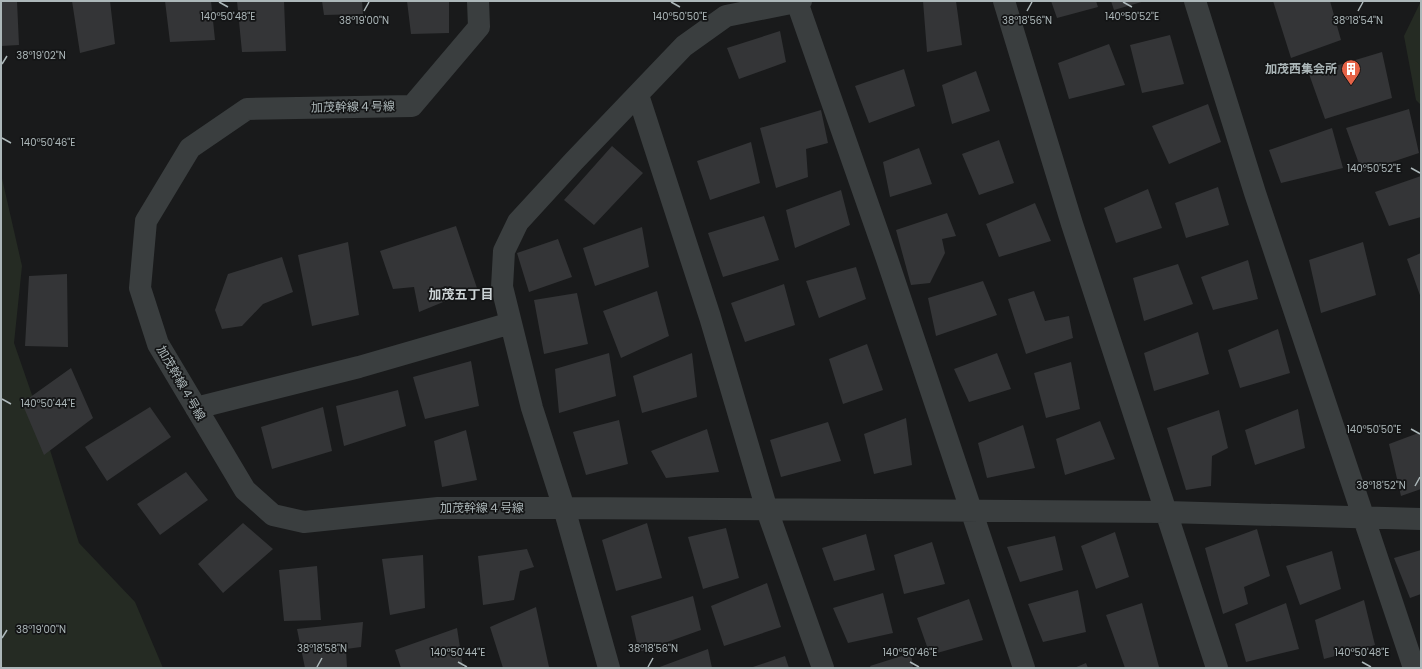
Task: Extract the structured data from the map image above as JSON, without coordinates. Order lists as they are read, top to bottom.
{
  "streets": {
    "street": ["加茂幹線４号線"]
  },
  "districts": ["加茂五丁目"],
  "places": {
    "building": ["加茂西集会所"]
  },
  "coordinates": [
    "140°50'48\"E",
    "140°50'50\"E",
    "140°50'52\"E",
    "38°18'56\"N",
    "38°19'00\"N",
    "38°18'54\"N",
    "38°19'02\"N",
    "140°50'46\"E",
    "140°50'44\"E",
    "38°18'52\"N",
    "38°18'58\"N"
  ]
}
